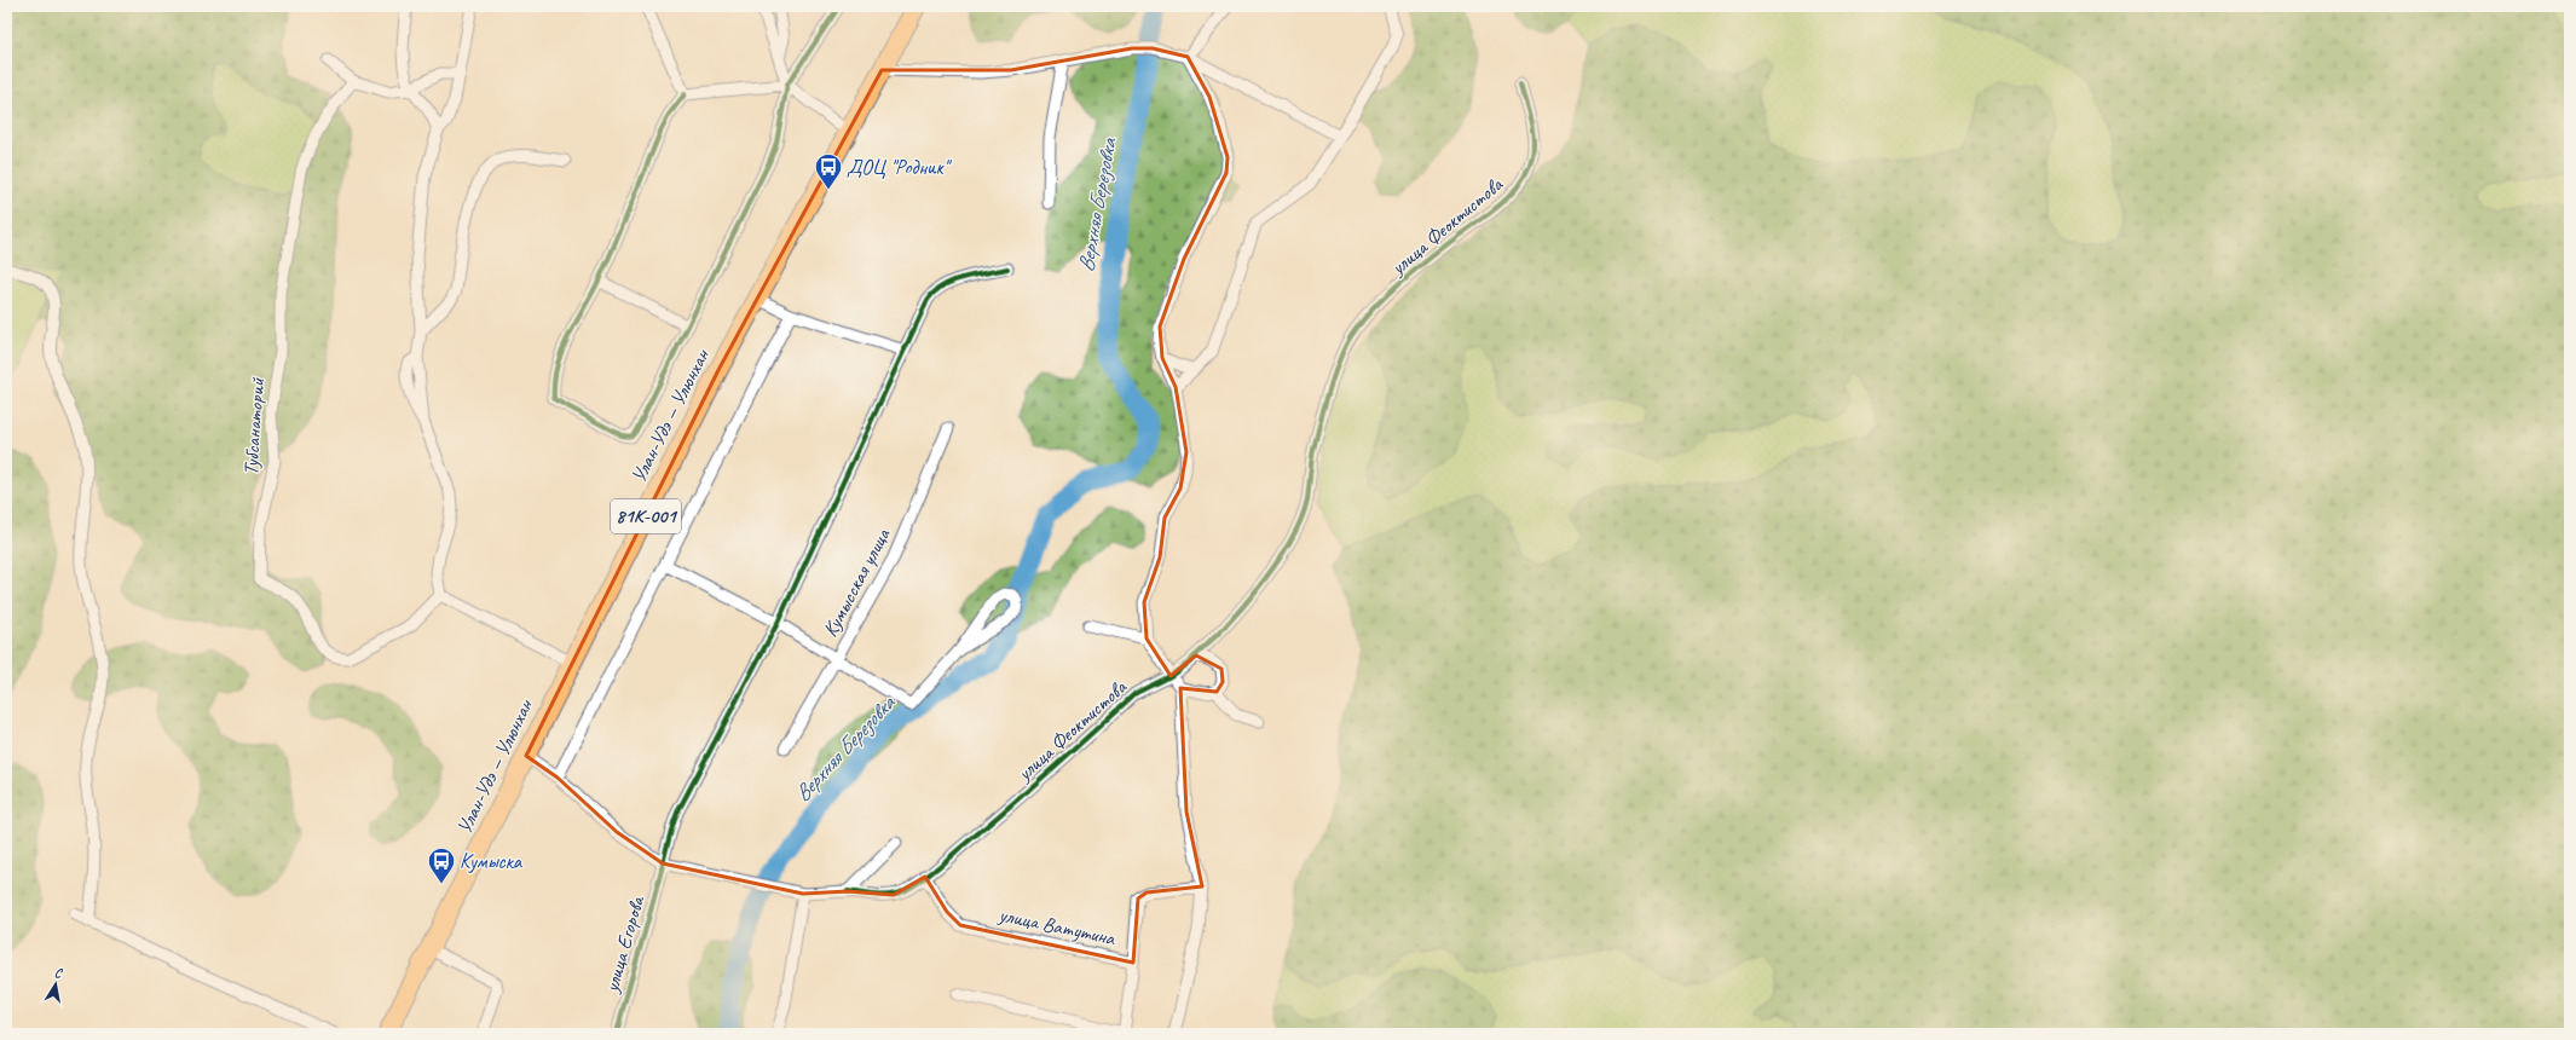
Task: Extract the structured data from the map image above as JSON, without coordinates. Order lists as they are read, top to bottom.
{
  "streets": {
    "main road": ["Улан-Удэ — Улюнхан", "81К-001"],
    "street": [
      "улица Феоктистова",
      "Тубсанаторий",
      "Кумысская улица",
      "улица Ватутина",
      "улица Егорова"
    ]
  },
  "crossings": [
    ["улица Феоктистова", "Улан-Удэ — Улюнхан"],
    ["улица Феоктистова", "улица Ватутина"],
    ["улица Феоктистова", "улица Егорова"]
  ],
  "water": ["Верхняя Березовка"],
  "places": {
    "bus stop": ["ДОЦ \"Родник\"", "Кумыска"]
  },
  "north": "top"
}
